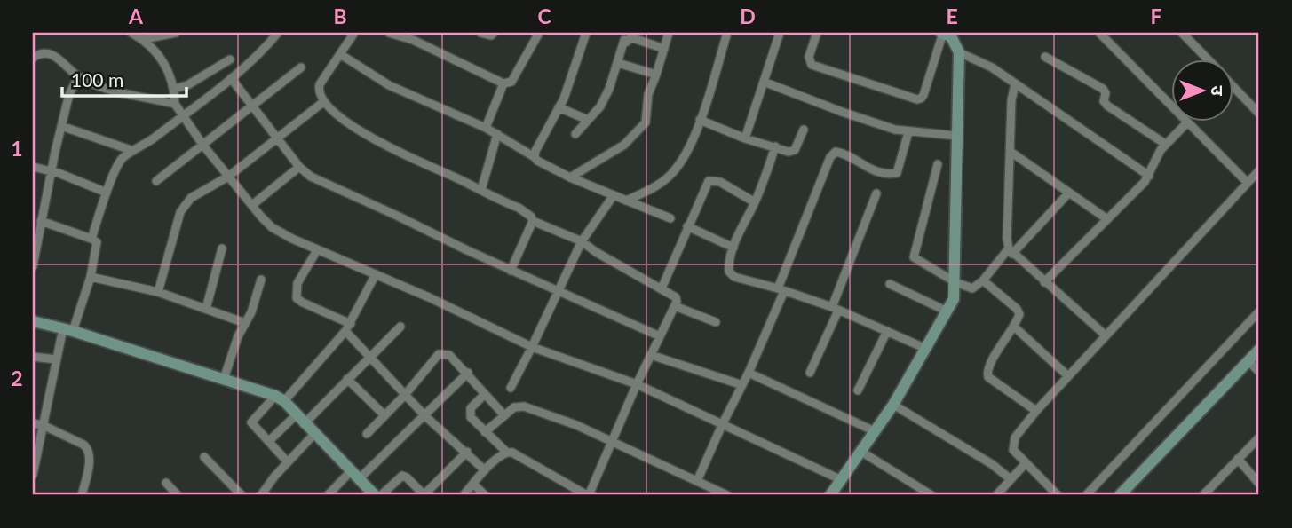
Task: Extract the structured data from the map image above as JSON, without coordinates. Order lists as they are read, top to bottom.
{
  "scale_bar": "100 m",
  "north": "right",
  "grid": {
    "columns": [
      "A",
      "B",
      "C",
      "D",
      "E",
      "F"
    ],
    "rows": ["1", "2"]
  }
}
